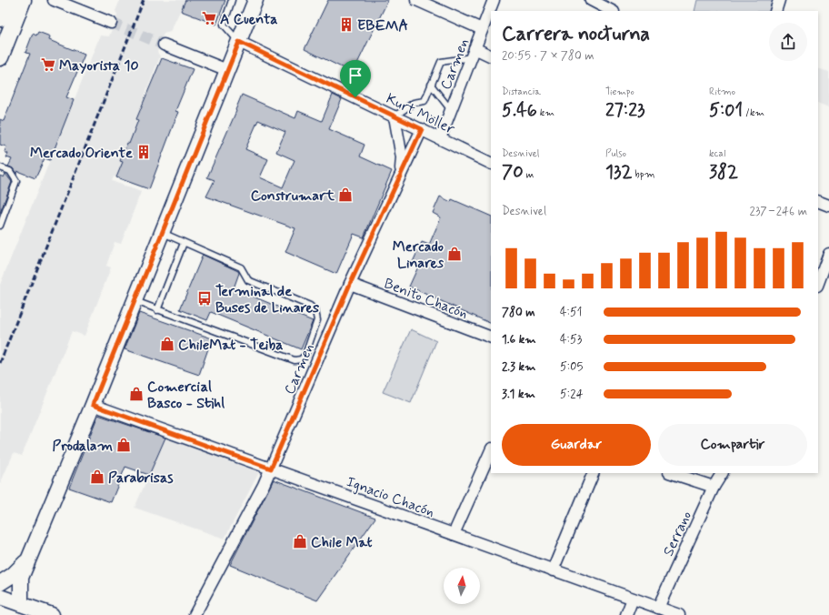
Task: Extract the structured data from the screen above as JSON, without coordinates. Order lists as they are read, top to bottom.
{
  "streets": {
    "street": [
      "Carmen",
      "Kurt Möller",
      "Benito Chacón",
      "Ignacio Chacón",
      "Serrano"
    ]
  },
  "crossings": [
    ["Carmen", "Kurt Möller"],
    ["Carmen", "Benito Chacón"],
    ["Carmen", "Ignacio Chacón"],
    ["Ignacio Chacón", "Serrano"]
  ],
  "places": {
    "supermarket": ["A Cuenta", "Mayorista 10"],
    "building": ["EBEMA", "Mercado Oriente"],
    "shop": [
      "Construmart",
      "Mercado Linares",
      "ChileMat - Teiba",
      "Comercial Basco - Stihl",
      "Prodalam",
      "Parabrisas",
      "Chile Mat"
    ],
    "bus stop": ["Terminal de Buses de Linares"]
  },
  "north": "top",
  "page": {
    "heading": ["Carrera nocturna", "20:55 · 7 × 780 m"],
    "stats": [
      ["Distancia", "5.46 km"],
      ["Tiempo", "27:23"],
      ["Ritmo", "5:01 /km"],
      ["Desnivel", "70 m"],
      ["Pulso", "132 bpm"],
      ["kcal", "382"]
    ],
    "chart": ["Desnivel", "237–246 m"],
    "list": [
      {
        "name": "780 m",
        "note": "4:51"
      },
      {
        "name": "1.6 km",
        "note": "4:53"
      },
      {
        "name": "2.3 km",
        "note": "5:05"
      },
      {
        "name": "3.1 km",
        "note": "5:24"
      }
    ],
    "buttons": ["Guardar", "Compartir"]
  }
}
